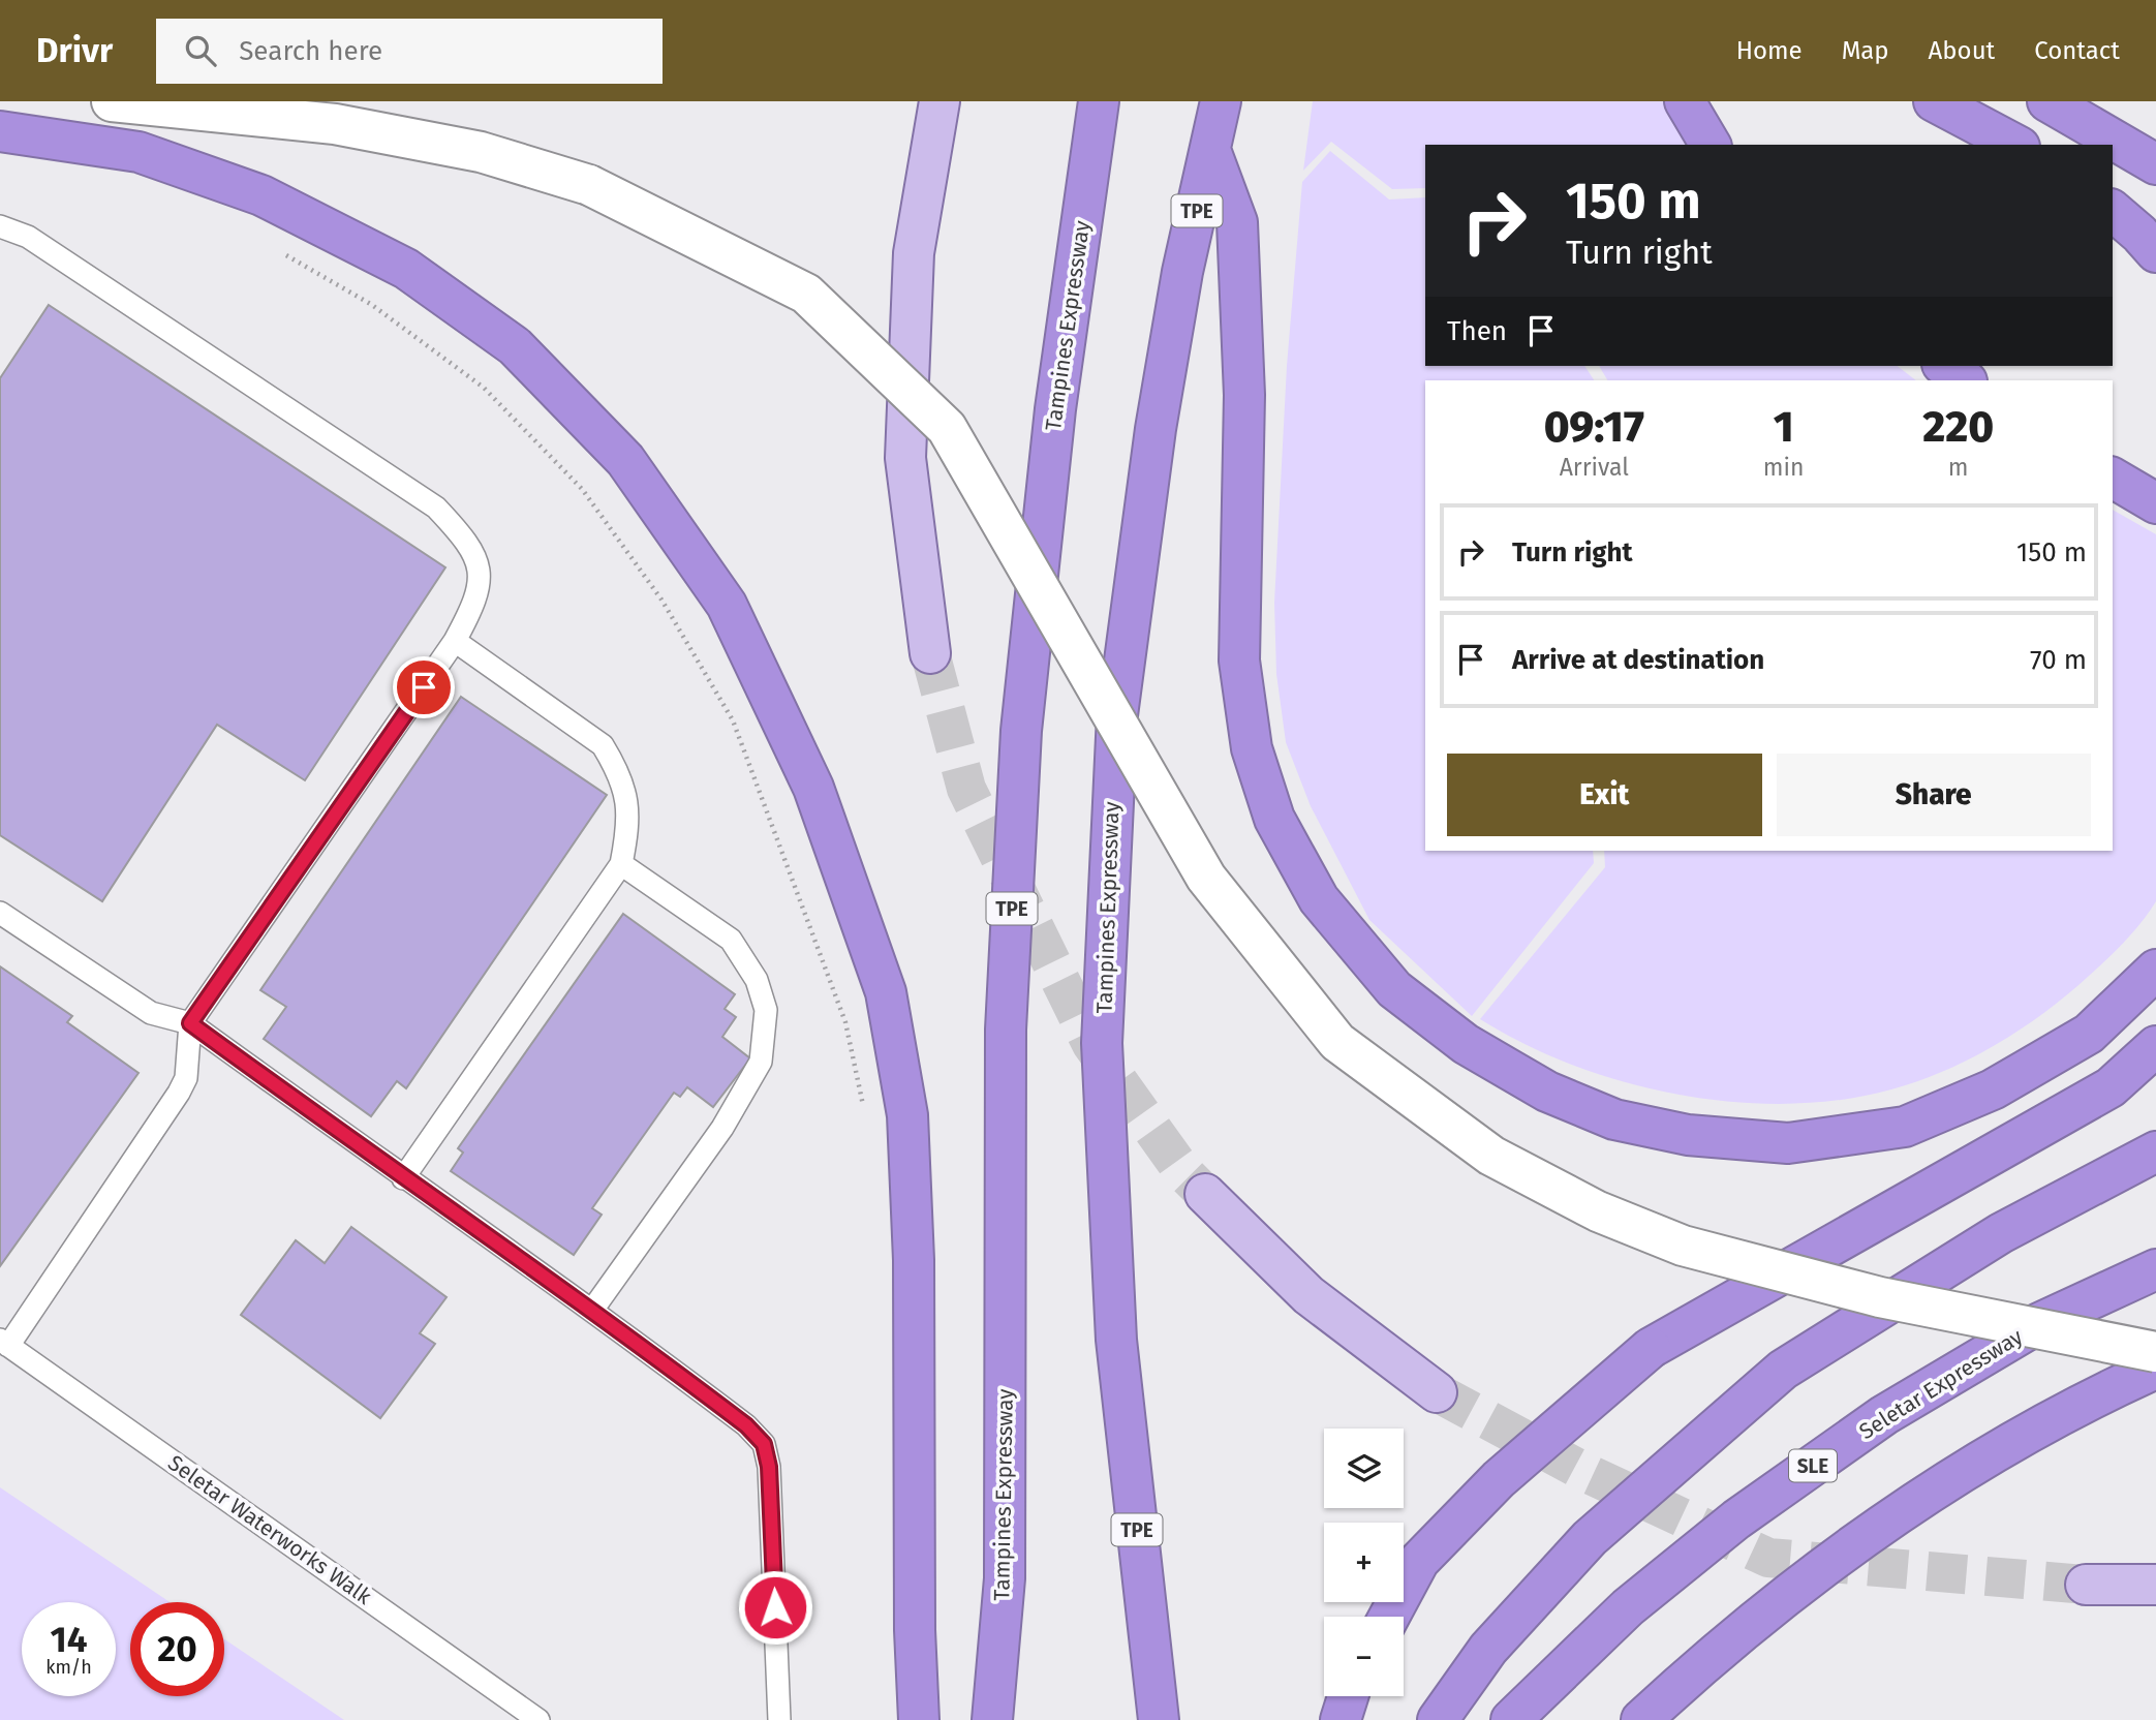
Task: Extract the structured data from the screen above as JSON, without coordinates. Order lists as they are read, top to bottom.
{
  "streets": {
    "highway": [
      "TPE",
      "Tampines Expressway",
      "Seletar Expressway",
      "SLE"
    ],
    "lane": ["Seletar Waterworks Walk"]
  },
  "page": {
    "header": "Drivr",
    "search": "Search here",
    "nav": [
      "Home",
      "Map",
      "About",
      "Contact"
    ],
    "turn": ["150 m", "Turn right"],
    "then": "Then",
    "eta": [
      "09:17",
      "Arrival",
      "1",
      "min",
      "220",
      "m"
    ],
    "list": [
      {
        "name": "Turn right",
        "value": "150 m"
      },
      {
        "name": "Arrive at destination",
        "value": "70 m"
      }
    ],
    "buttons": ["Exit", "Share"],
    "map_buttons": ["+", "−"],
    "speed": "14 km/h",
    "limit": "20"
  }
}
